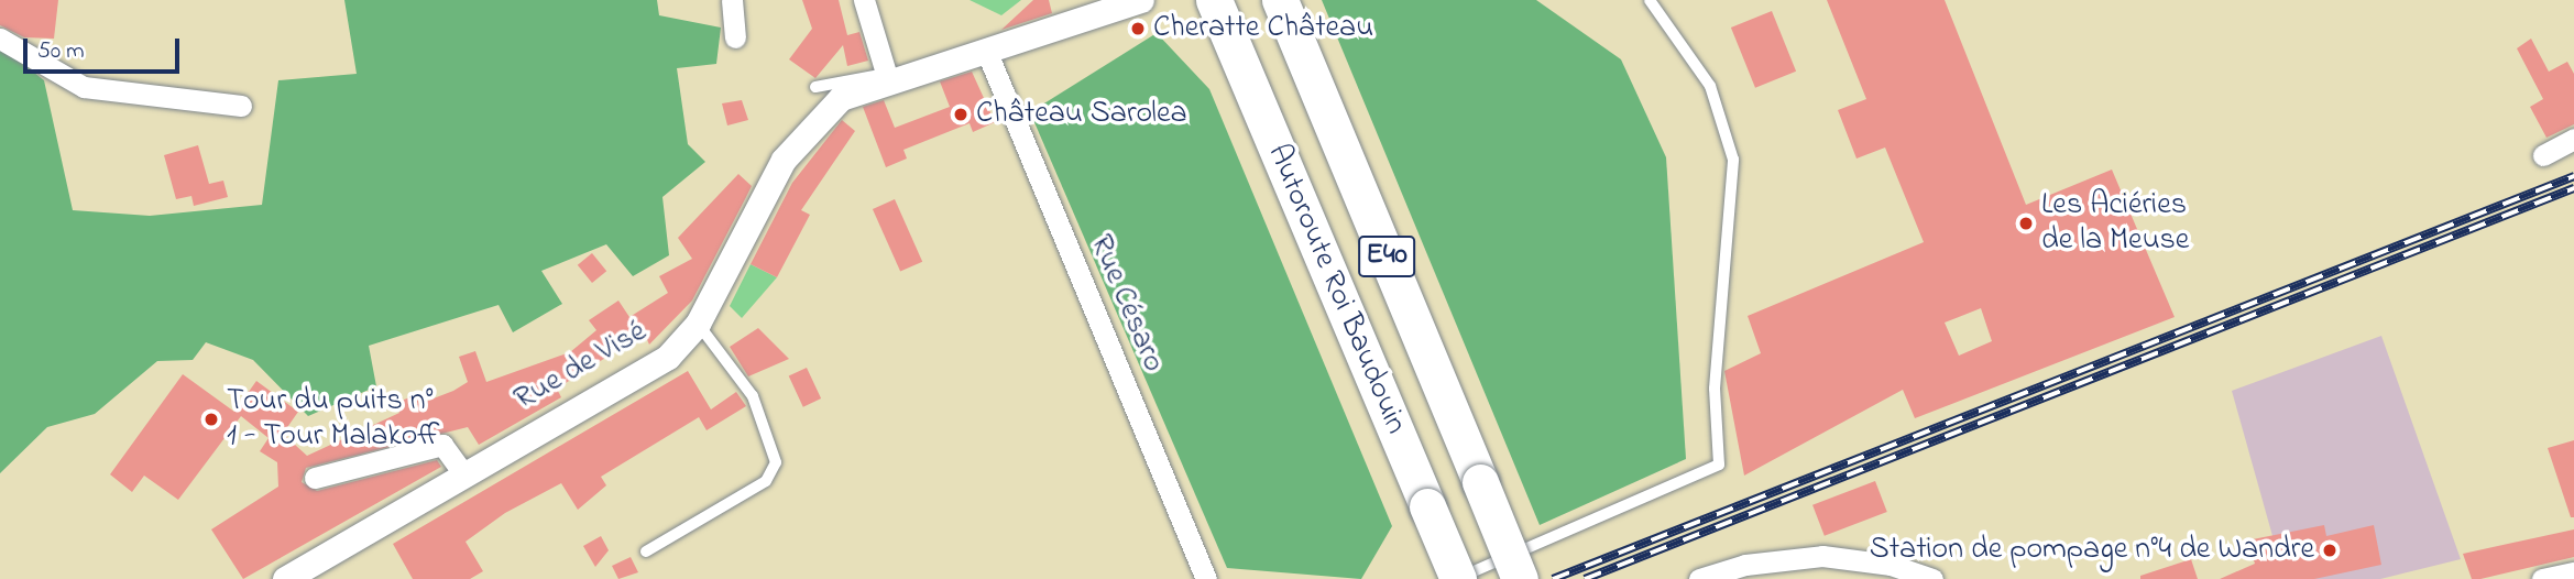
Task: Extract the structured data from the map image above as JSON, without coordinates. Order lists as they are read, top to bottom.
{
  "streets": {
    "highway": ["E40", "Autoroute Roi Baudouin"],
    "street": ["Rue Césaro", "Rue de Visé"]
  },
  "crossings": [
    ["Rue Césaro", "Rue de Visé"]
  ],
  "places": [
    "Cheratte Château",
    "Château Sarolea",
    "Les Aciéries de la Meuse",
    "Tour du puits n° 1 - Tour Malakoff",
    "Station de pompage n°4 de Wandre"
  ],
  "scale_bar": "50 m"
}
